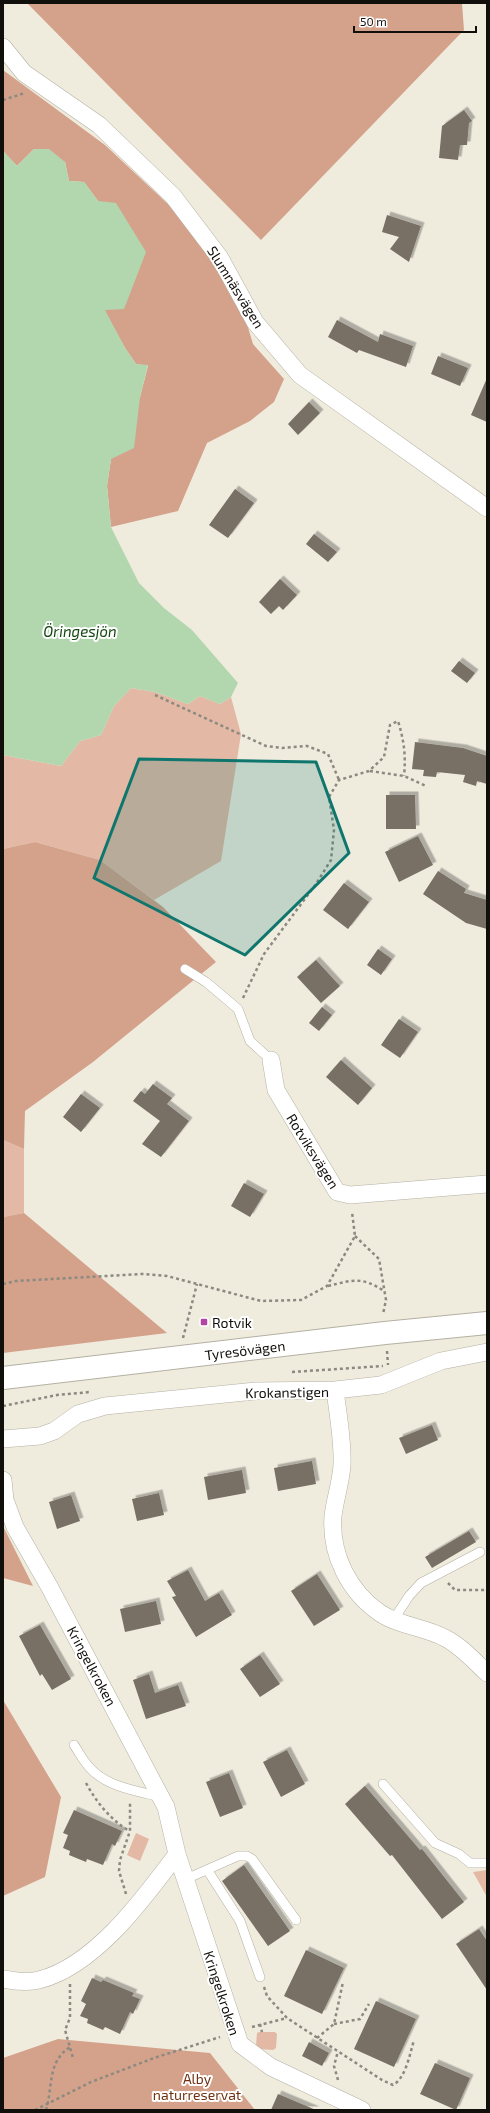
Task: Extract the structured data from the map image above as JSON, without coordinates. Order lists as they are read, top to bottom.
{
  "streets": {
    "main road": ["Tyresövägen"],
    "street": [
      "Slumnäsvägen",
      "Rotviksvägen",
      "Krokanstigen",
      "Kringelkroken"
    ]
  },
  "water": ["Öringesjön"],
  "parks": ["Alby naturreservat"],
  "places": {
    "transit": ["Rotvik"]
  },
  "scale_bar": "50 m"
}
